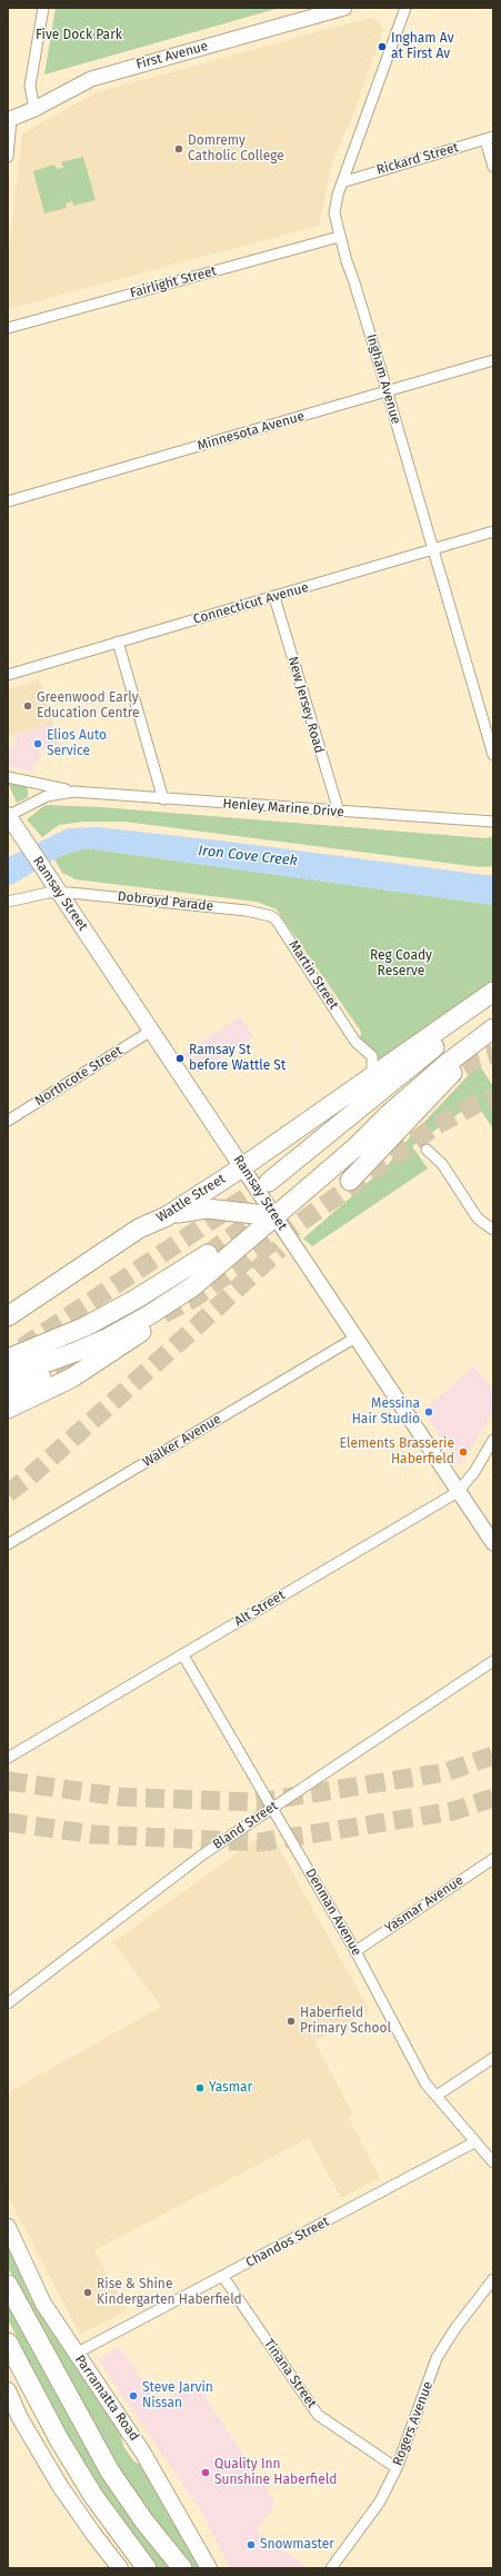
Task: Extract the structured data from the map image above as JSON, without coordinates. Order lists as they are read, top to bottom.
{
  "streets": {
    "highway": ["Wattle Street"],
    "main road": ["First Avenue", "Ramsay Street", "Parramatta Road"],
    "street": [
      "Rickard Street",
      "Fairlight Street",
      "Ingham Avenue",
      "Minnesota Avenue",
      "Connecticut Avenue",
      "New Jersey Road",
      "Henley Marine Drive",
      "Dobroyd Parade",
      "Martin Street",
      "Northcote Street",
      "Walker Avenue",
      "Alt Street",
      "Bland Street",
      "Yasmar Avenue",
      "Denman Avenue",
      "Chandos Street",
      "Tinana Street",
      "Rogers Avenue"
    ]
  },
  "crossings": [
    ["Rickard Street", "Ingham Avenue"],
    ["Fairlight Street", "Ingham Avenue"],
    ["Ingham Avenue", "Minnesota Avenue"],
    ["Ingham Avenue", "Connecticut Avenue"],
    ["Connecticut Avenue", "New Jersey Road"],
    ["New Jersey Road", "Henley Marine Drive"],
    ["Henley Marine Drive", "Ramsay Street"],
    ["Ramsay Street", "Dobroyd Parade"],
    ["Ramsay Street", "Northcote Street"],
    ["Ramsay Street", "Wattle Street"],
    ["Ramsay Street", "Walker Avenue"],
    ["Ramsay Street", "Alt Street"],
    ["Dobroyd Parade", "Martin Street"],
    ["Martin Street", "Wattle Street"],
    ["Alt Street", "Denman Avenue"],
    ["Bland Street", "Denman Avenue"],
    ["Yasmar Avenue", "Denman Avenue"],
    ["Denman Avenue", "Chandos Street"],
    ["Chandos Street", "Tinana Street"],
    ["Chandos Street", "Parramatta Road"],
    ["Tinana Street", "Rogers Avenue"]
  ],
  "water": ["Iron Cove Creek"],
  "parks": ["Five Dock Park", "Reg Coady Reserve"],
  "places": [
    "Ingham Av at First Av",
    "Domremy Catholic College",
    "Greenwood Early Education Centre",
    "Elios Auto Service",
    "Ramsay St before Wattle St",
    "Messina Hair Studio",
    "Elements Brasserie Haberfield",
    "Haberfield Primary School",
    "Yasmar",
    "Rise & Shine Kindergarten Haberfield",
    "Steve Jarvin Nissan",
    "Quality Inn Sunshine Haberfield",
    "Snowmaster"
  ]
}
